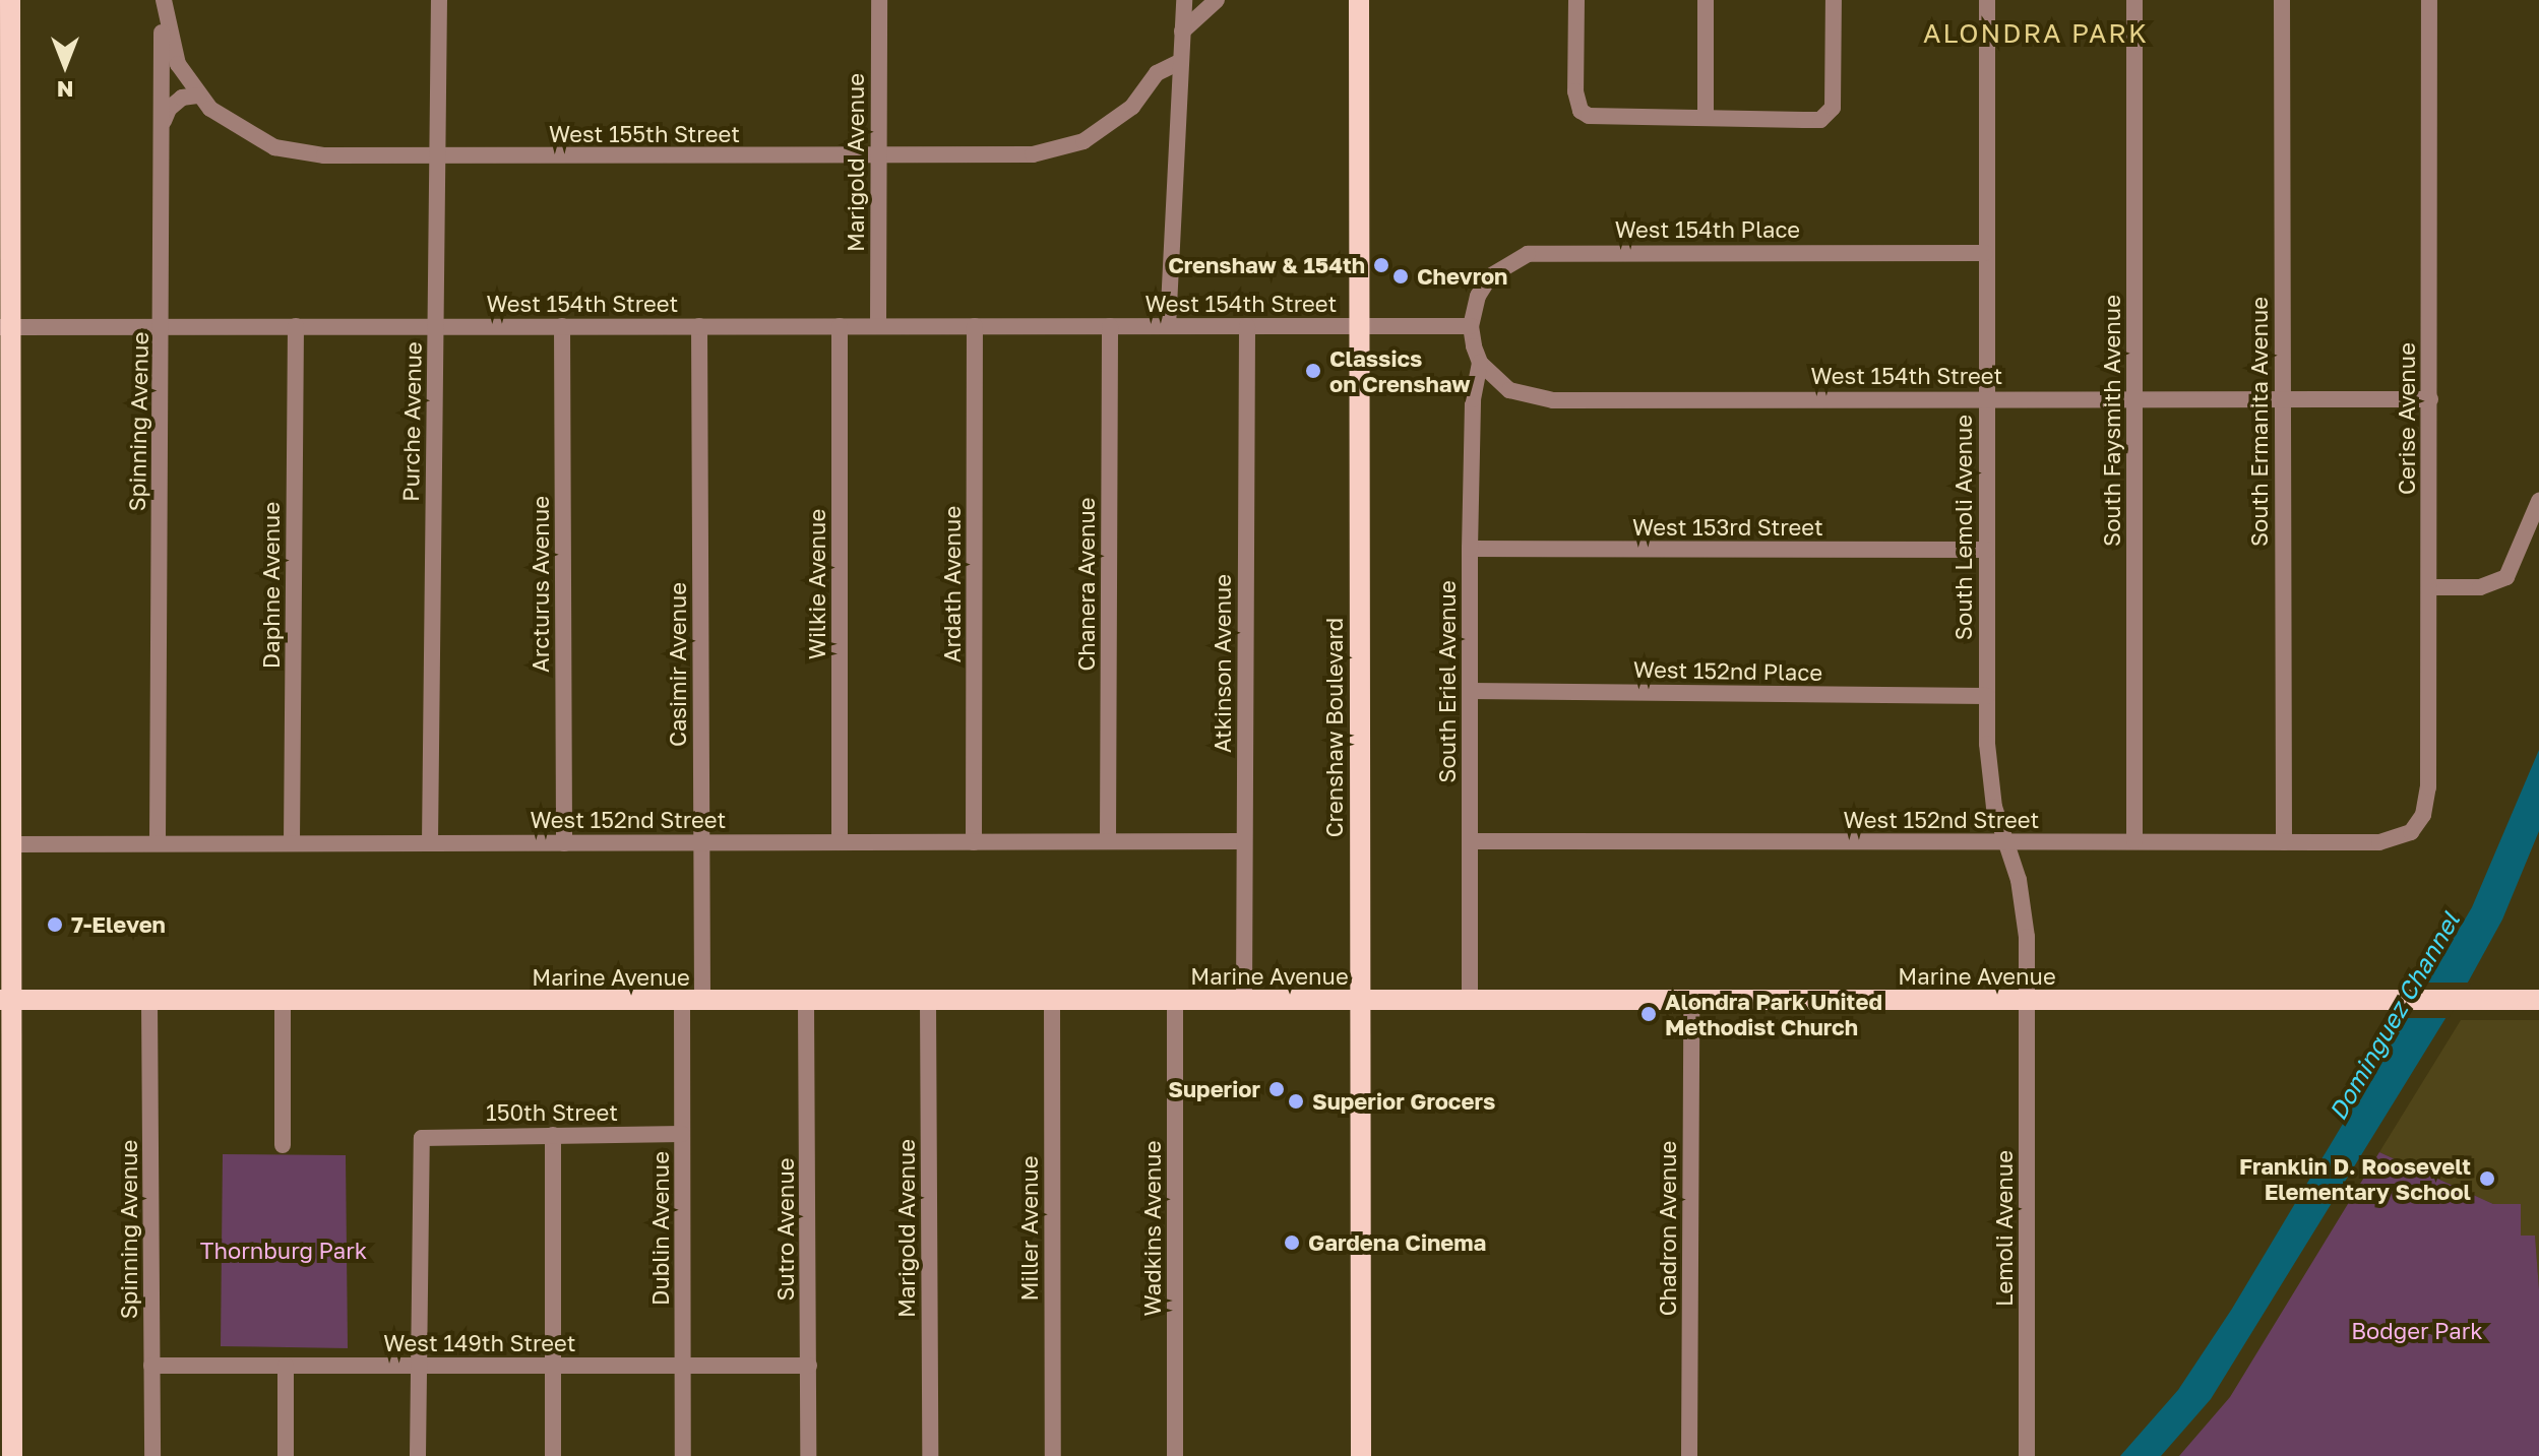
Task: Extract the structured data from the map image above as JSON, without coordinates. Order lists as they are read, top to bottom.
{
  "streets": {
    "main road": ["Crenshaw Boulevard", "Marine Avenue"],
    "street": [
      "West 155th Street",
      "Marigold Avenue",
      "West 154th Place",
      "West 154th Street",
      "Cerise Avenue",
      "South Faysmith Avenue",
      "Spinning Avenue",
      "Purche Avenue",
      "South Ermanita Avenue",
      "West 153rd Street",
      "South Lemoli Avenue",
      "Arcturus Avenue",
      "Wilkie Avenue",
      "Ardath Avenue",
      "Chanera Avenue",
      "Daphne Avenue",
      "Atkinson Avenue",
      "Casimir Avenue",
      "West 152nd Place",
      "South Eriel Avenue",
      "West 152nd Street",
      "150th Street",
      "Dublin Avenue",
      "Miller Avenue",
      "Wadkins Avenue",
      "Chadron Avenue",
      "Lemoli Avenue",
      "Sutro Avenue",
      "West 149th Street"
    ]
  },
  "crossings": [
    ["West 155th Street", "Marigold Avenue"],
    ["West 155th Street", "Spinning Avenue"],
    ["West 155th Street", "Purche Avenue"],
    ["Marigold Avenue", "West 154th Street"],
    ["Marigold Avenue", "Marine Avenue"],
    ["West 154th Place", "West 154th Street"],
    ["West 154th Place", "South Lemoli Avenue"],
    ["West 154th Street", "Cerise Avenue"],
    ["West 154th Street", "South Faysmith Avenue"],
    ["West 154th Street", "Spinning Avenue"],
    ["West 154th Street", "Purche Avenue"],
    ["West 154th Street", "South Ermanita Avenue"],
    ["West 154th Street", "South Lemoli Avenue"],
    ["West 154th Street", "Arcturus Avenue"],
    ["West 154th Street", "Wilkie Avenue"],
    ["West 154th Street", "Ardath Avenue"],
    ["West 154th Street", "Chanera Avenue"],
    ["West 154th Street", "Daphne Avenue"],
    ["West 154th Street", "Atkinson Avenue"],
    ["West 154th Street", "Casimir Avenue"],
    ["West 154th Street", "South Eriel Avenue"],
    ["West 154th Street", "Crenshaw Boulevard"],
    ["Cerise Avenue", "West 152nd Street"],
    ["South Faysmith Avenue", "West 152nd Street"],
    ["Spinning Avenue", "West 152nd Street"],
    ["Spinning Avenue", "Marine Avenue"],
    ["Spinning Avenue", "West 149th Street"],
    ["Purche Avenue", "West 152nd Street"],
    ["South Ermanita Avenue", "West 152nd Street"],
    ["West 153rd Street", "South Lemoli Avenue"],
    ["West 153rd Street", "South Eriel Avenue"],
    ["South Lemoli Avenue", "West 152nd Place"],
    ["South Lemoli Avenue", "West 152nd Street"],
    ["South Lemoli Avenue", "Marine Avenue"],
    ["South Lemoli Avenue", "Lemoli Avenue"],
    ["Arcturus Avenue", "West 152nd Street"],
    ["Wilkie Avenue", "West 152nd Street"],
    ["Ardath Avenue", "West 152nd Street"],
    ["Chanera Avenue", "West 152nd Street"],
    ["Daphne Avenue", "West 152nd Street"],
    ["Atkinson Avenue", "West 152nd Street"],
    ["Atkinson Avenue", "Marine Avenue"],
    ["Casimir Avenue", "West 152nd Street"],
    ["Casimir Avenue", "Marine Avenue"],
    ["Casimir Avenue", "Dublin Avenue"],
    ["West 152nd Place", "South Eriel Avenue"],
    ["South Eriel Avenue", "West 152nd Street"],
    ["South Eriel Avenue", "Marine Avenue"],
    ["Crenshaw Boulevard", "Marine Avenue"],
    ["Marine Avenue", "Dublin Avenue"],
    ["Marine Avenue", "Miller Avenue"],
    ["Marine Avenue", "Wadkins Avenue"],
    ["Marine Avenue", "Chadron Avenue"],
    ["Marine Avenue", "Lemoli Avenue"],
    ["Marine Avenue", "Sutro Avenue"],
    ["150th Street", "Dublin Avenue"],
    ["150th Street", "West 149th Street"],
    ["Dublin Avenue", "West 149th Street"],
    ["Sutro Avenue", "West 149th Street"]
  ],
  "districts": ["ALONDRA PARK"],
  "water": ["Dominguez Channel"],
  "parks": ["Thornburg Park", "Bodger Park"],
  "places": [
    "Crenshaw & 154th",
    "Chevron",
    "Classics on Crenshaw",
    "7-Eleven",
    "Alondra Park United Methodist Church",
    "Superior",
    "Superior Grocers",
    "Franklin D. Roosevelt Elementary School",
    "Gardena Cinema"
  ],
  "north": "bottom"
}
